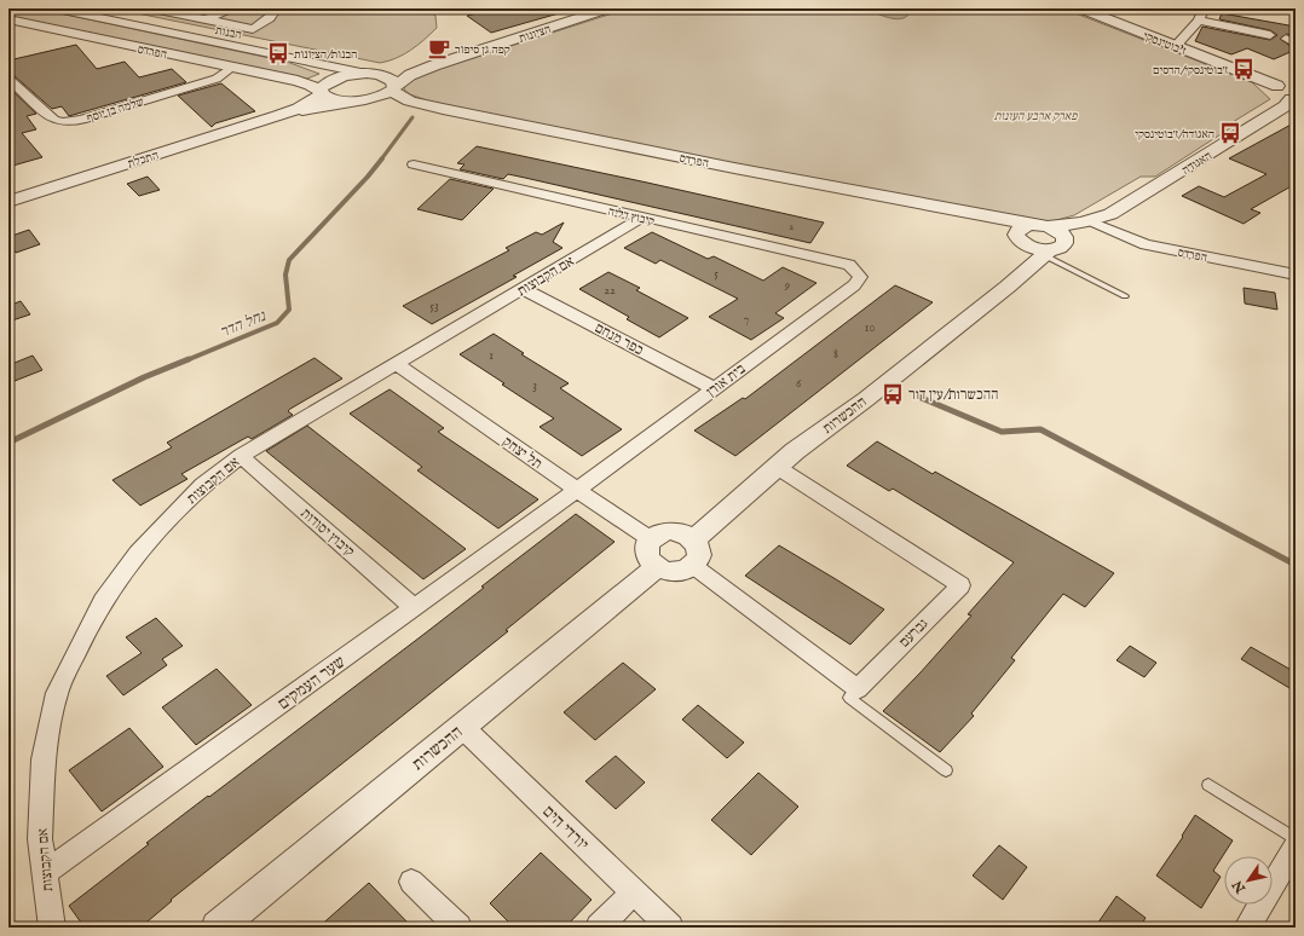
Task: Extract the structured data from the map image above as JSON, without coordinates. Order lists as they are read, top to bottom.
{
  "streets": {
    "street": [
      "הבנות",
      "הציונות",
      "ז'בוטינסקי",
      "הפרדס",
      "שלמה בן יוסף",
      "התכלת",
      "האגודה",
      "קיבוץ דליה",
      "אם הקבוצות",
      "כפר מנחם",
      "בית אורן",
      "ההכשרות",
      "תל יצחק",
      "קיבוץ יסודות",
      "גברעם",
      "שער העמקים",
      "יורדי הים"
    ]
  },
  "crossings": [
    ["הבנות", "הציונות"],
    ["הבנות", "הפרדס"],
    ["הבנות", "התכלת"],
    ["הציונות", "הפרדס"],
    ["הציונות", "התכלת"],
    ["ז'בוטינסקי", "האגודה"],
    ["הפרדס", "שלמה בן יוסף"],
    ["הפרדס", "התכלת"],
    ["הפרדס", "האגודה"],
    ["הפרדס", "ההכשרות"],
    ["האגודה", "ההכשרות"],
    ["קיבוץ דליה", "אם הקבוצות"],
    ["קיבוץ דליה", "בית אורן"],
    ["אם הקבוצות", "כפר מנחם"],
    ["אם הקבוצות", "תל יצחק"],
    ["אם הקבוצות", "קיבוץ יסודות"],
    ["אם הקבוצות", "שער העמקים"],
    ["כפר מנחם", "בית אורן"],
    ["בית אורן", "תל יצחק"],
    ["בית אורן", "שער העמקים"],
    ["ההכשרות", "תל יצחק"],
    ["ההכשרות", "גברעם"],
    ["ההכשרות", "יורדי הים"],
    ["תל יצחק", "שער העמקים"],
    ["קיבוץ יסודות", "שער העמקים"]
  ],
  "water": ["נחל הדר"],
  "parks": ["פארק ארבע העונות"],
  "places": {
    "cafe": ["קפה גן סיפור"],
    "bus stop": [
      "הבנות/הציונות",
      "ז׳בוטינסקי/הדסים",
      "האגודה/ז׳בוטינסקי",
      "ההכשרות/עין דור"
    ]
  },
  "house_numbers": [
    "2",
    "5",
    "9",
    "22",
    "53",
    "7",
    "10",
    "8",
    "1",
    "6",
    "3"
  ],
  "north": "bottom left"
}
